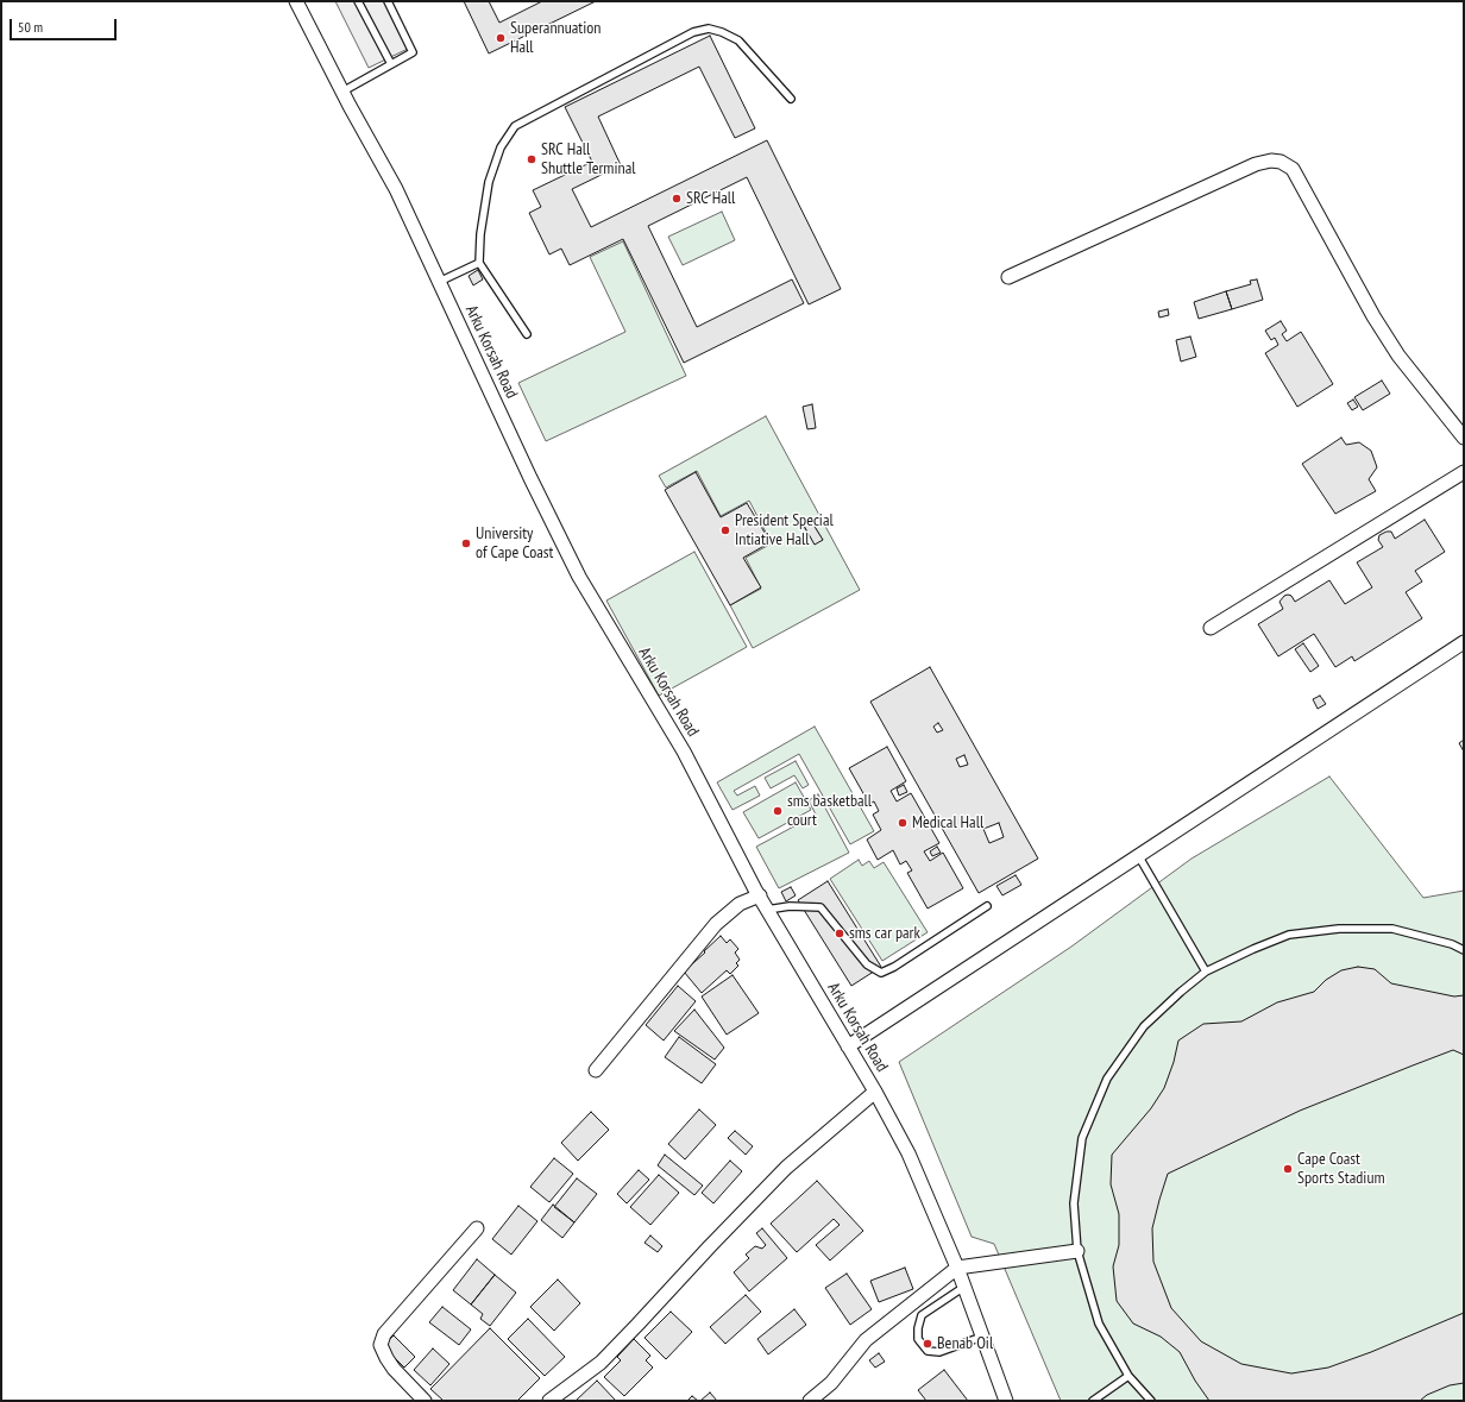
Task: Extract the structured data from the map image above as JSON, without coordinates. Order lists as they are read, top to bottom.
{
  "streets": {
    "street": ["Arku Korsah Road"]
  },
  "places": [
    "Superannuation Hall",
    "SRC Hall Shuttle Terminal",
    "SRC Hall",
    "President Special Intiative Hall",
    "University of Cape Coast",
    "sms basketball court",
    "Medical Hall",
    "sms car park",
    "Cape Coast Sports Stadium",
    "Benab Oil"
  ],
  "scale_bar": "50 m"
}
